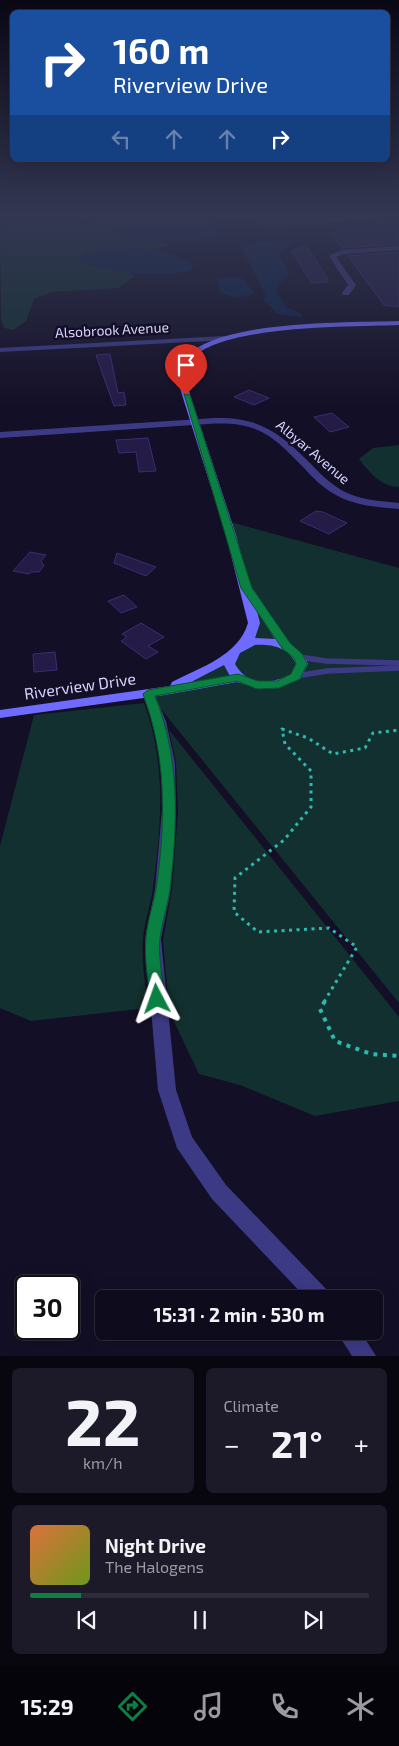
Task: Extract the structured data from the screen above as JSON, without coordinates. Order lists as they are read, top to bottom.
{
  "streets": {
    "street": ["Alsobrook Avenue", "Albyar Avenue", "Riverview Drive"]
  },
  "crossings": [
    ["Alsobrook Avenue", "Riverview Drive"],
    ["Albyar Avenue", "Riverview Drive"]
  ],
  "page": {
    "turn": ["160 m", "Riverview Drive"],
    "limit": "30",
    "trip": "15:31 · 2 min · 530 m",
    "tile": [
      ["22", "km/h"],
      "Climate"
    ],
    "heat": ["−", "21°", "+"],
    "song": ["Night Drive", "The Halogens"],
    "tabs": "15:29"
  }
}
